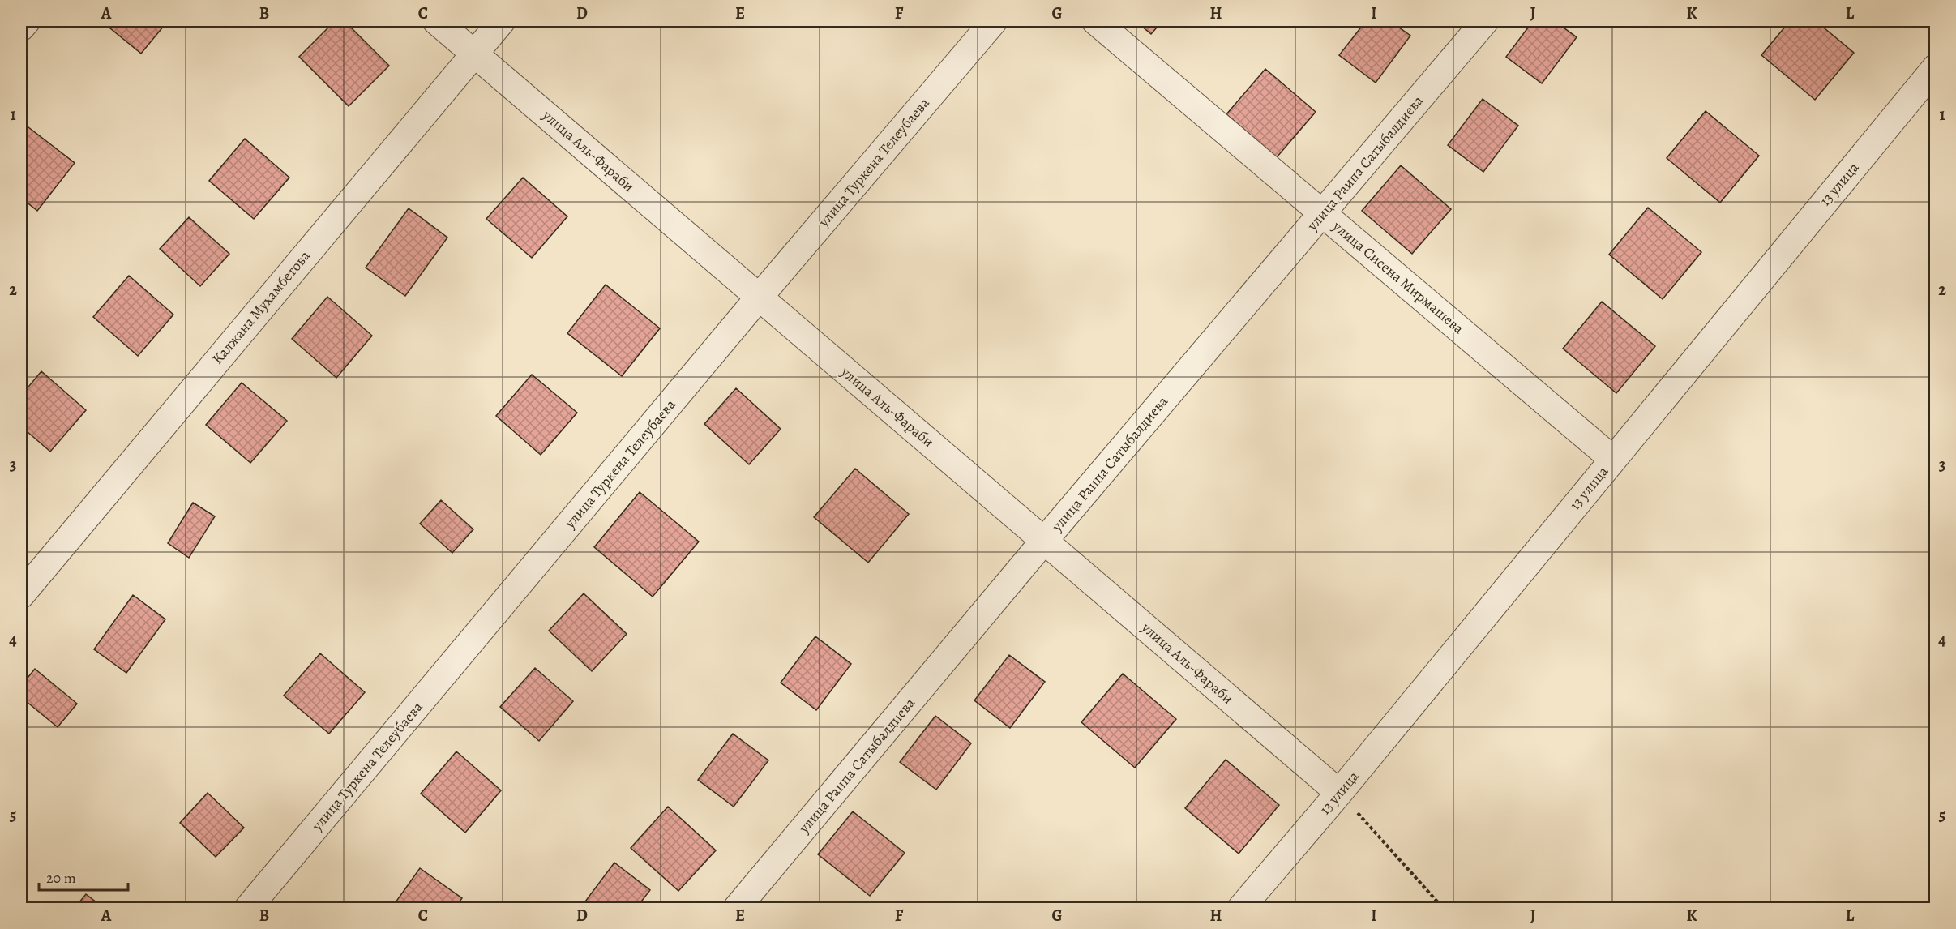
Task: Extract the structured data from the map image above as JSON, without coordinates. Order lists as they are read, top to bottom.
{
  "streets": {
    "street": [
      "улица Аль-Фараби",
      "улица Туркена Телеубаева",
      "улица Раипа Сатыбалдиева",
      "13 улица",
      "улица Сисена Мирмашева",
      "Калжана Мухамбетова"
    ]
  },
  "crossings": [
    ["улица Аль-Фараби", "улица Туркена Телеубаева"],
    ["улица Аль-Фараби", "улица Раипа Сатыбалдиева"],
    ["улица Аль-Фараби", "13 улица"],
    ["улица Аль-Фараби", "Калжана Мухамбетова"],
    ["улица Раипа Сатыбалдиева", "улица Сисена Мирмашева"],
    ["13 улица", "улица Сисена Мирмашева"]
  ],
  "scale_bar": "20 m",
  "grid": {
    "columns": [
      "A",
      "B",
      "C",
      "D",
      "E",
      "F",
      "G",
      "H",
      "I",
      "J",
      "K",
      "L"
    ],
    "rows": [
      "1",
      "2",
      "3",
      "4",
      "5"
    ]
  }
}
